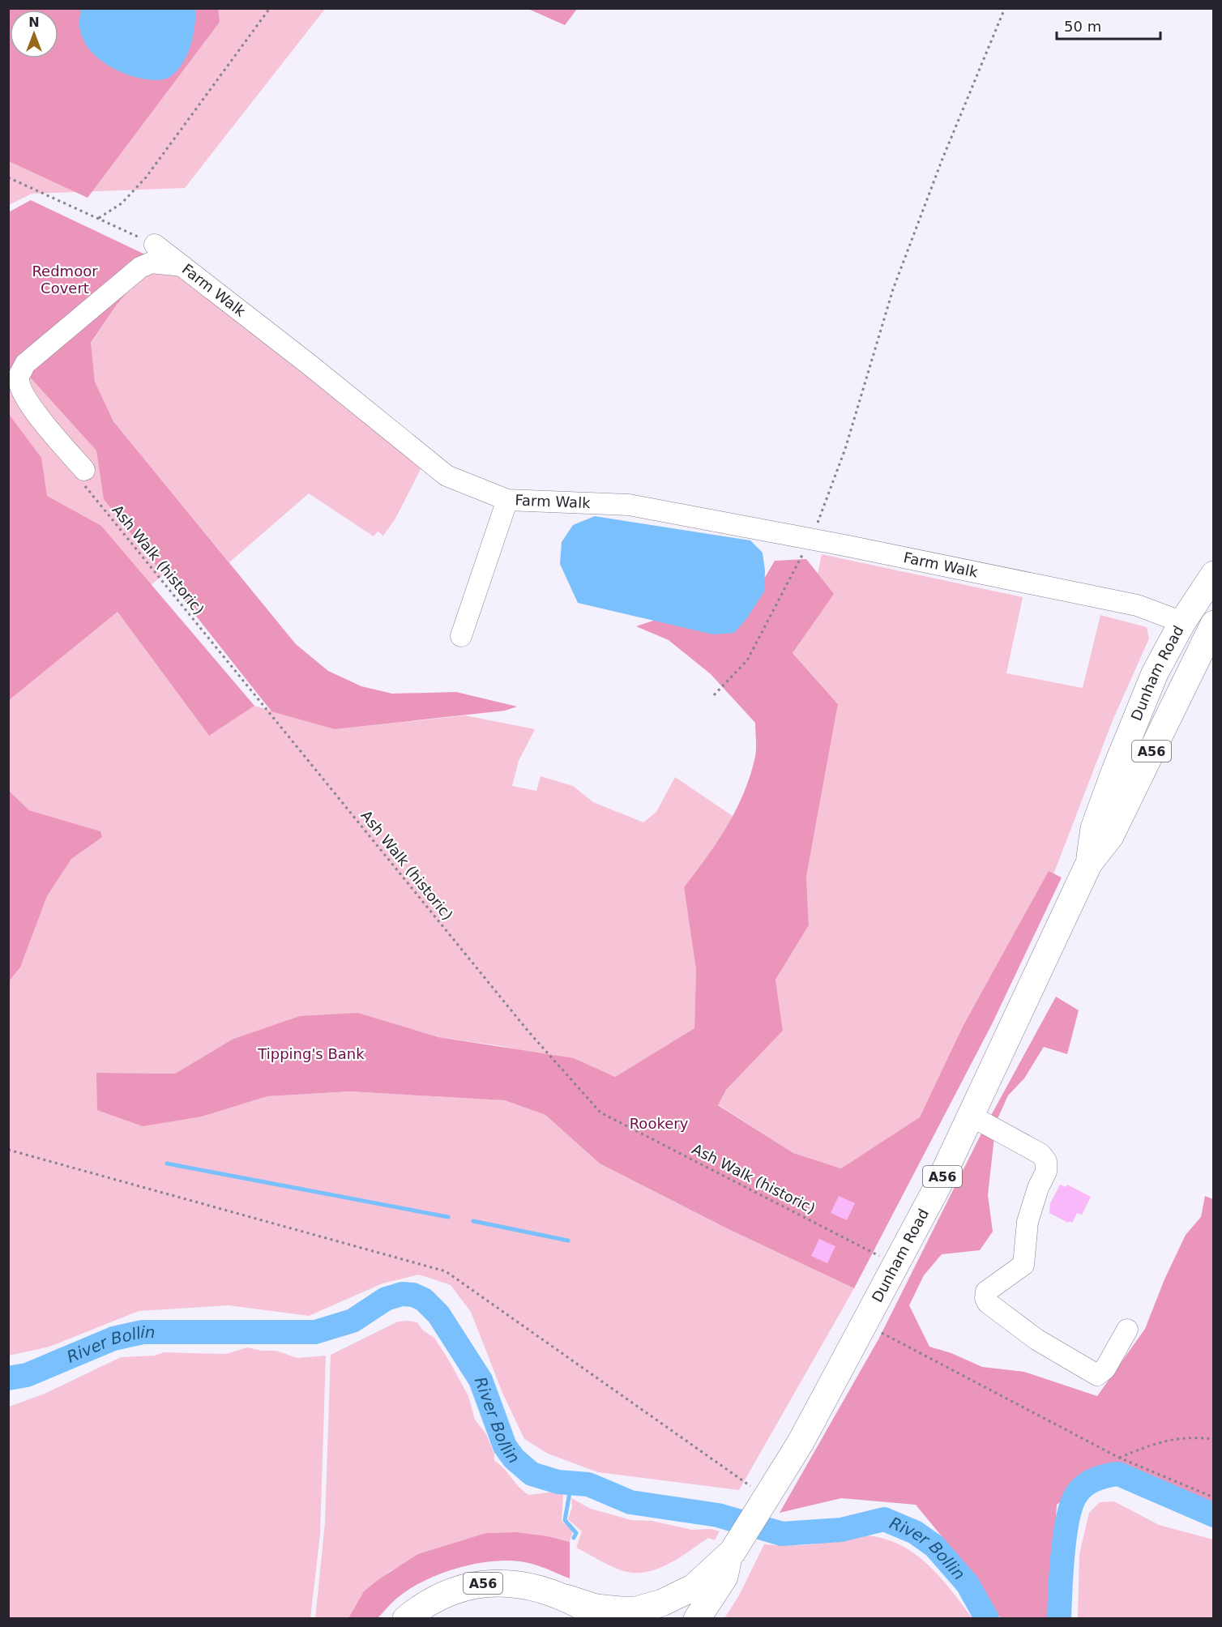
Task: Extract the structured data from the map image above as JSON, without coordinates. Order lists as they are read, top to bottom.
{
  "streets": {
    "highway": ["Dunham Road", "A56"],
    "lane": ["Farm Walk"],
    "path": ["Ash Walk (historic)"]
  },
  "crossings": [
    ["Farm Walk", "Dunham Road"],
    ["Dunham Road", "A56"]
  ],
  "water": ["River Bollin"],
  "parks": ["Redmoor Covert", "Tipping's Bank", "Rookery"],
  "scale_bar": "50 m",
  "north": "top"
}
